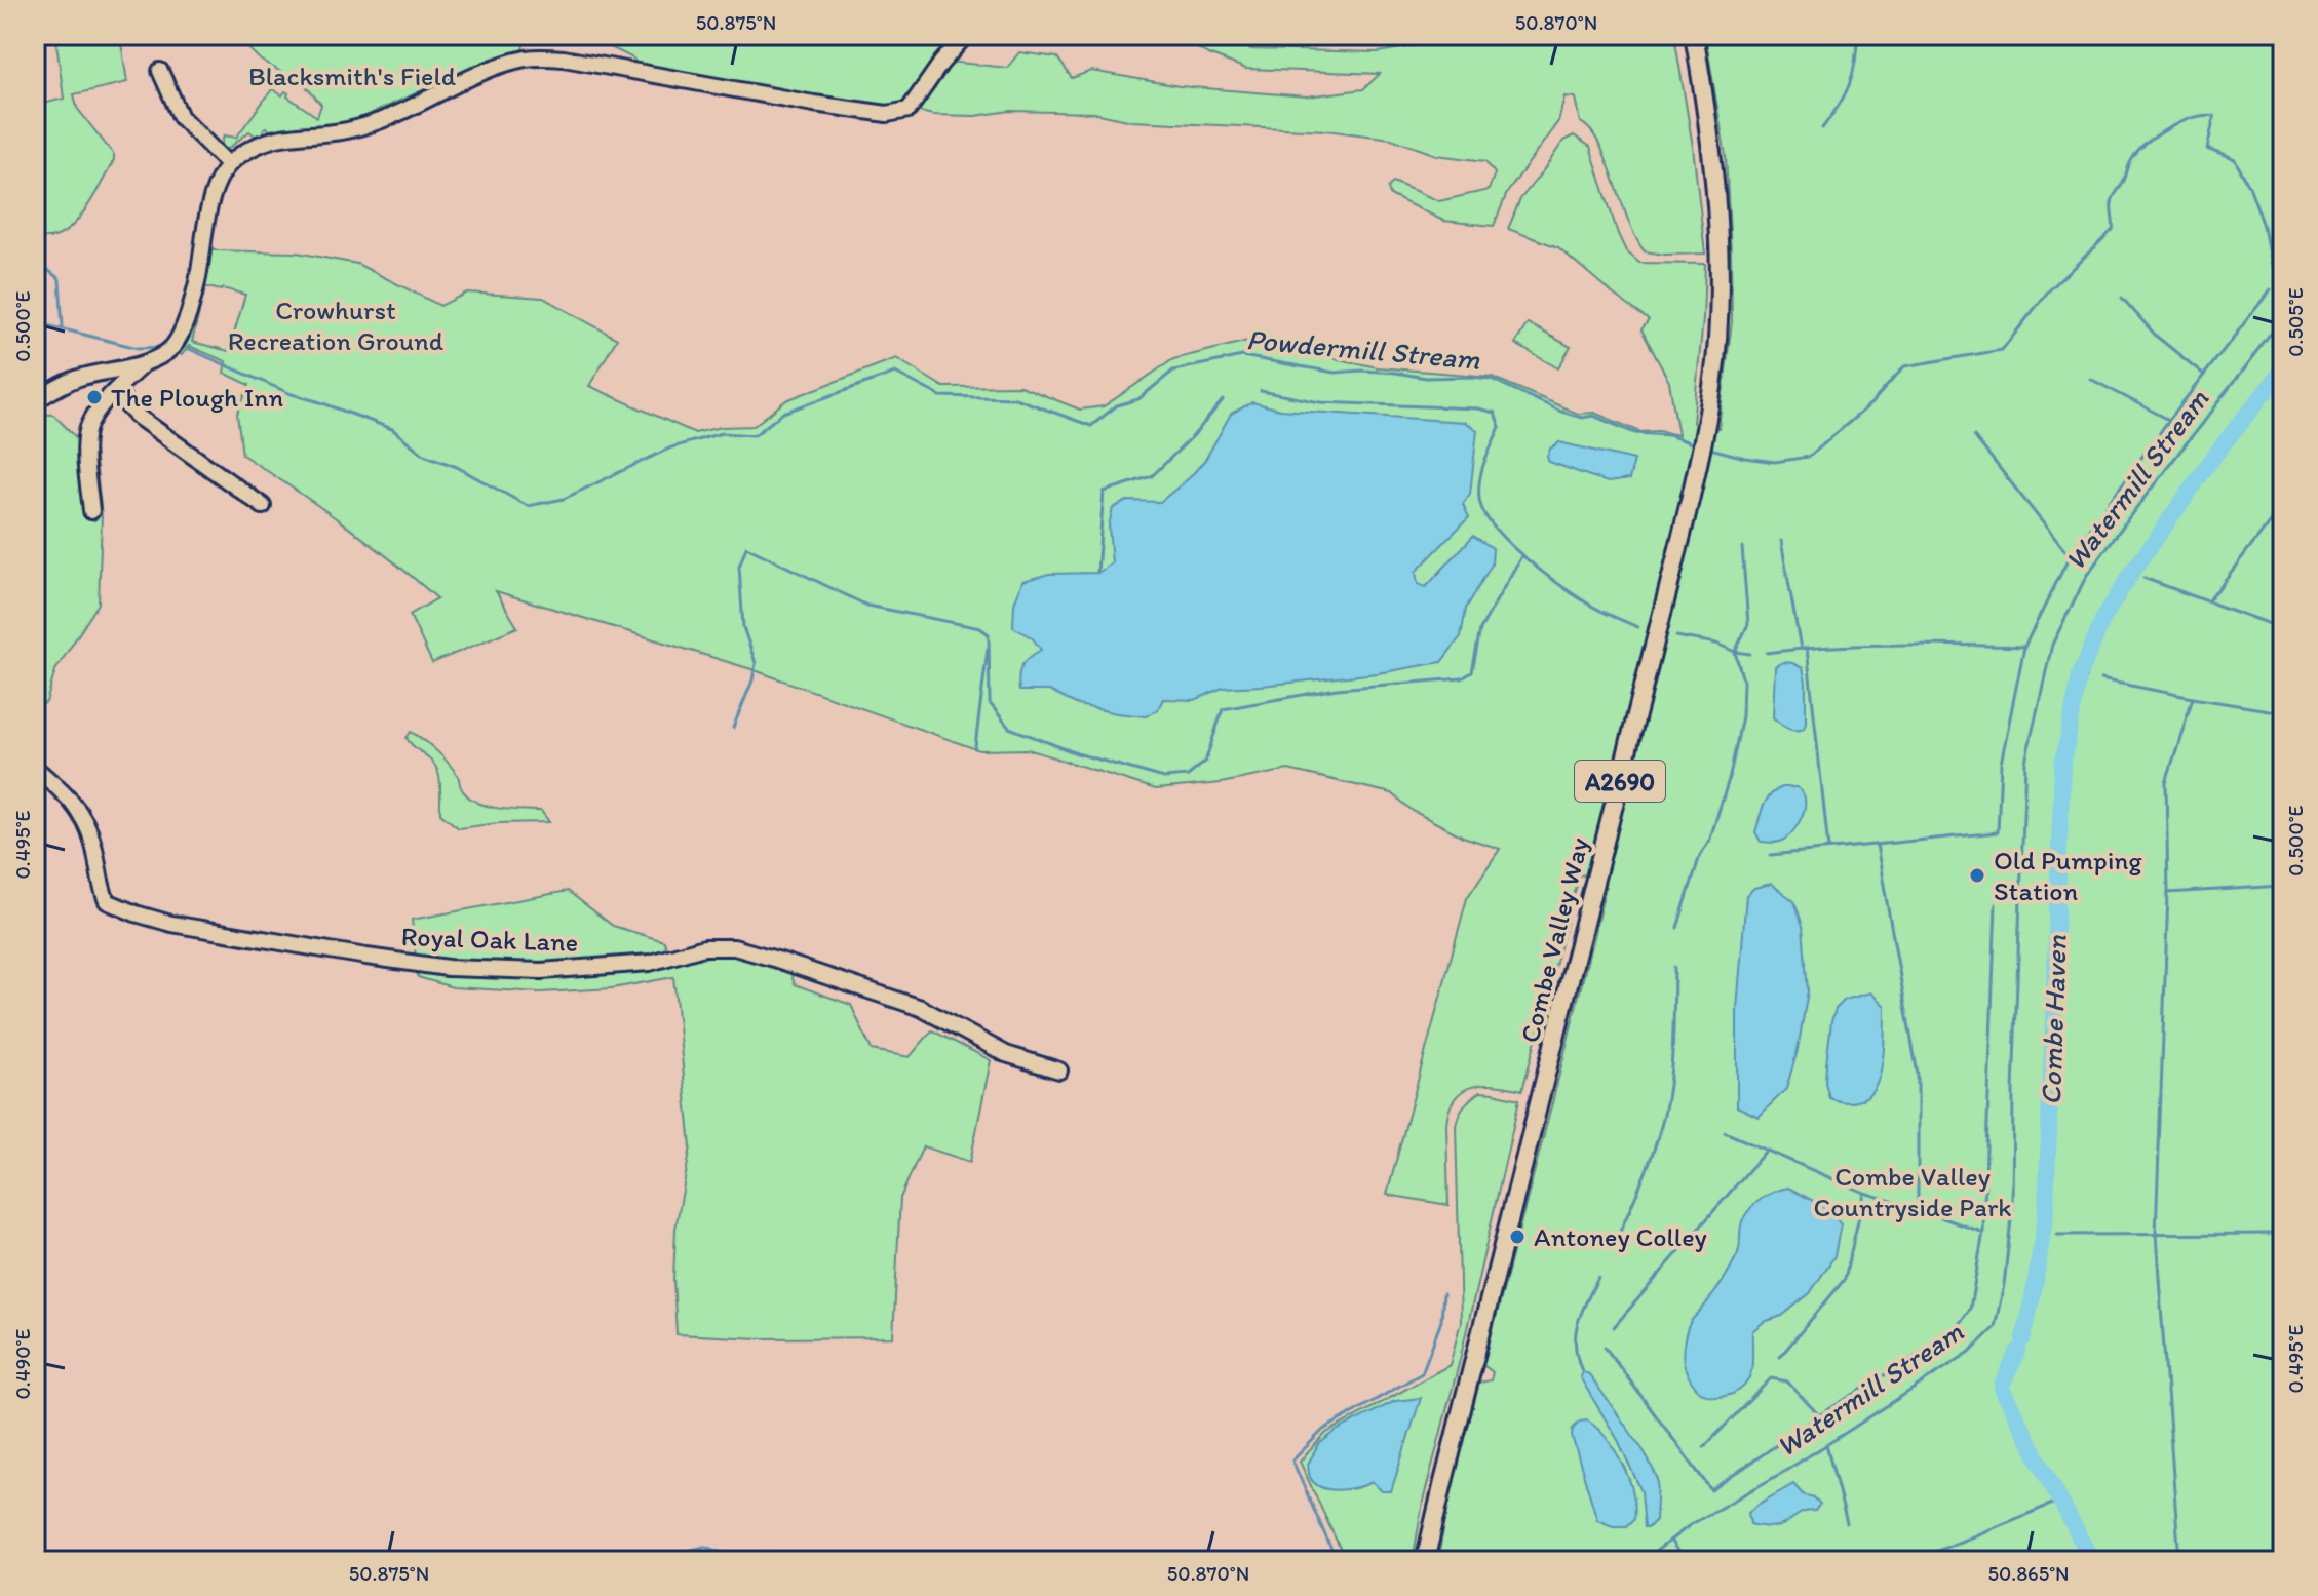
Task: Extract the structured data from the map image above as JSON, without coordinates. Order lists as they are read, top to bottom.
{
  "streets": {
    "main road": ["A2690", "Combe Valley Way"],
    "street": ["Royal Oak Lane"]
  },
  "water": ["Powdermill Stream", "Watermill Stream", "Combe Haven"],
  "parks": ["Blacksmith's Field", "Crowhurst Recreation Ground", "Combe Valley Countryside Park"],
  "places": ["The Plough Inn", "Old Pumping Station", "Antoney Colley"],
  "coordinates": [
    "50.875°N",
    "50.870°N",
    "0.505°E",
    "0.500°E",
    "0.495°E",
    "0.490°E",
    "50.865°N"
  ]
}
